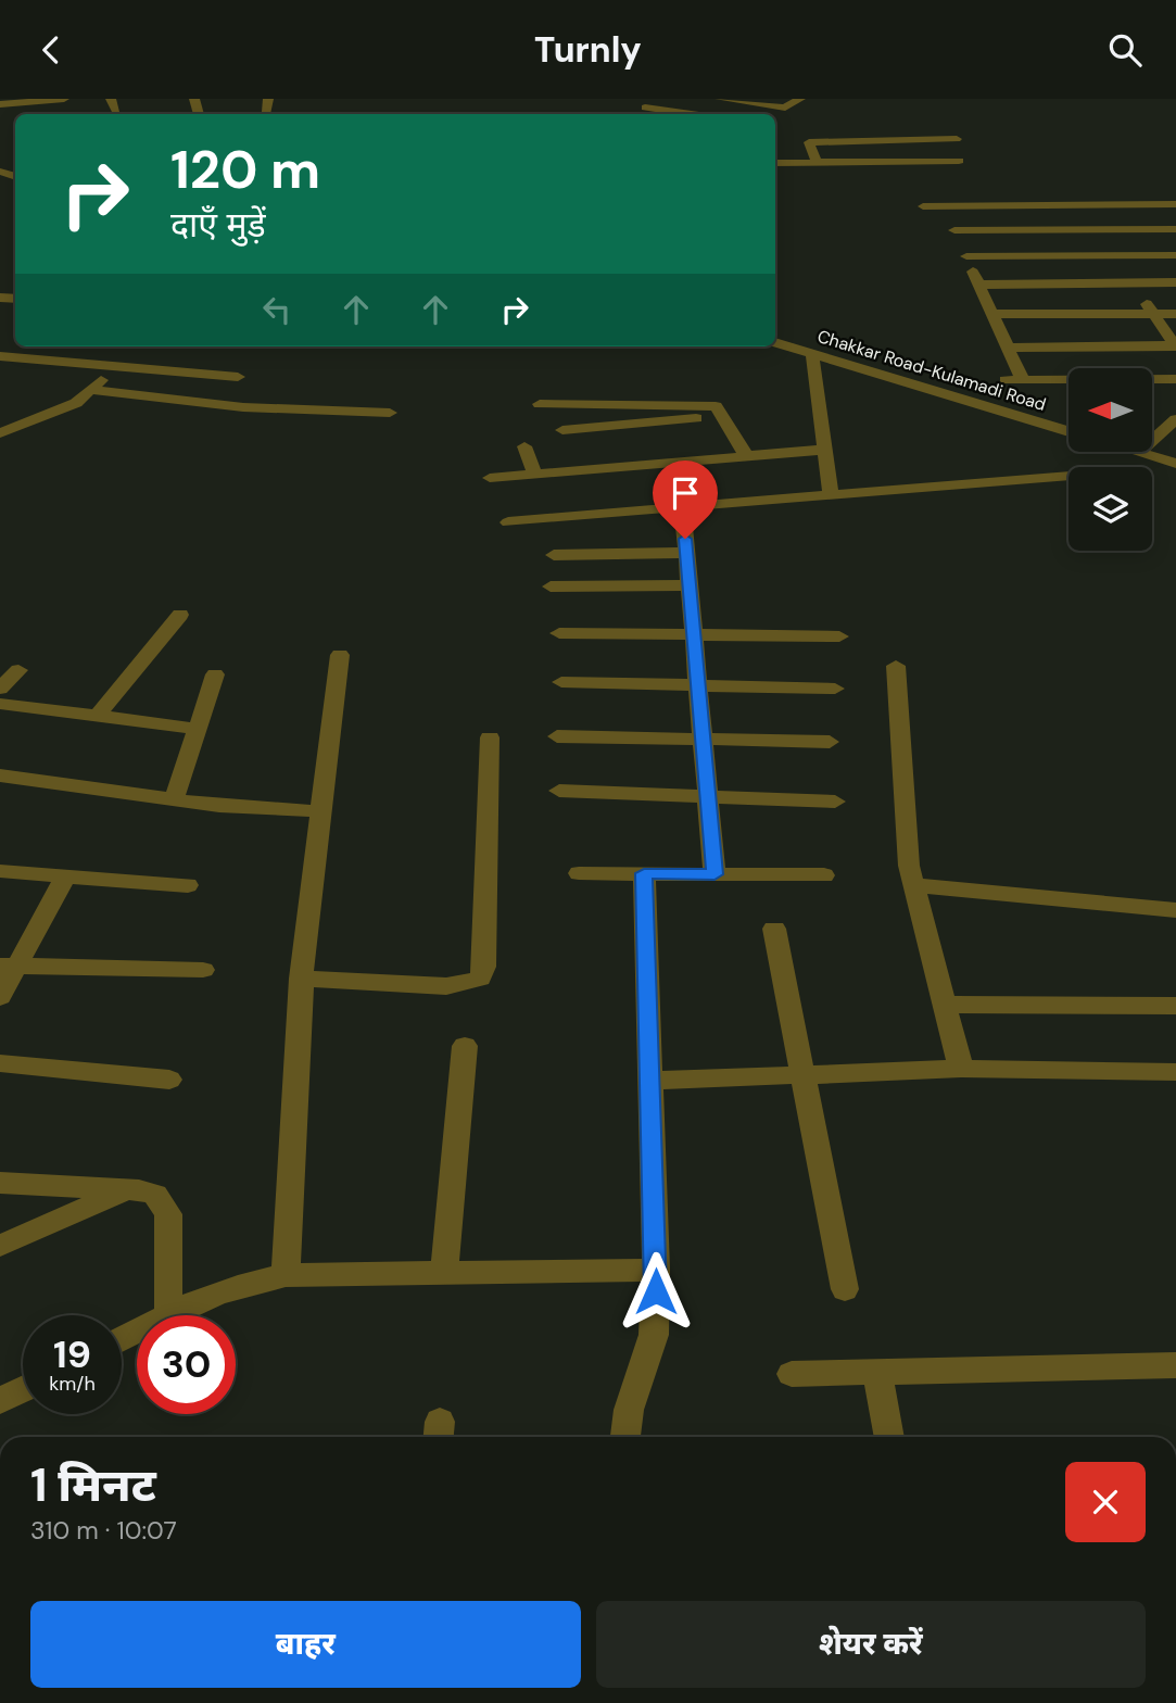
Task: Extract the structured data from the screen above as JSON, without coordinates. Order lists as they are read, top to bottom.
{
  "streets": {
    "street": ["Chakkar Road-Kulamadi Road"]
  },
  "north": "left",
  "page": {
    "header": "Turnly",
    "turn": ["120 m", "दाएँ मुड़ें"],
    "speed": "19 km/h",
    "limit": "30",
    "heading": ["1 मिनट", "310 m · 10:07"],
    "buttons": ["बाहर", "शेयर करें"]
  }
}
